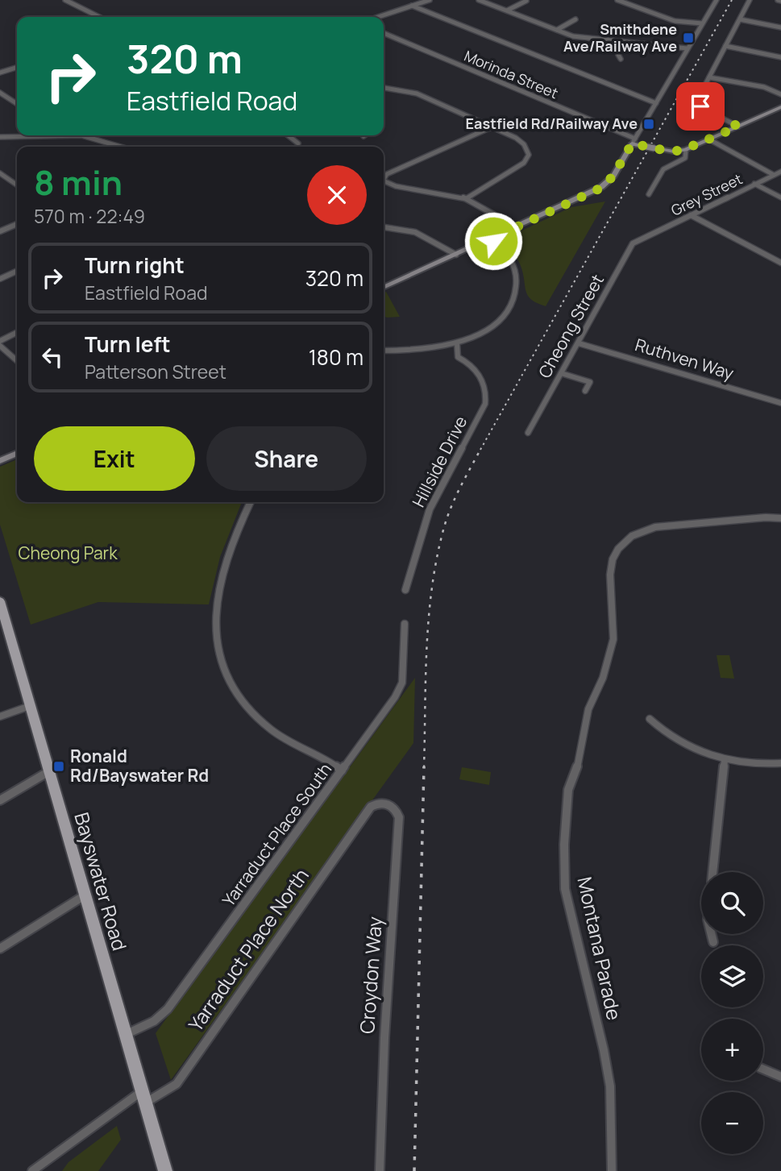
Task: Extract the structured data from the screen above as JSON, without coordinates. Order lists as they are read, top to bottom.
{
  "streets": {
    "main road": ["Bayswater Road"],
    "street": [
      "Morinda Street",
      "Grey Street",
      "Cheong Street",
      "Ruthven Way",
      "Hillside Drive",
      "Yarraduct Place South",
      "Montana Parade",
      "Yarraduct Place North",
      "Croydon Way"
    ]
  },
  "crossings": [
    ["Grey Street", "Cheong Street"],
    ["Cheong Street", "Ruthven Way"],
    ["Yarraduct Place South", "Bayswater Road"],
    ["Bayswater Road", "Yarraduct Place North"],
    ["Yarraduct Place North", "Croydon Way"]
  ],
  "parks": ["Cheong Park"],
  "places": {
    "transit": ["Smithdene Ave/Railway Ave", "Eastfield Rd/Railway Ave", "Ronald Rd/Bayswater Rd"]
  },
  "page": {
    "turn": ["320 m", "Eastfield Road"],
    "heading": ["8 min", "570 m · 22:49"],
    "list": [
      {
        "name": "Turn right",
        "note": "Eastfield Road",
        "value": "320 m"
      },
      {
        "name": "Turn left",
        "note": "Patterson Street",
        "value": "180 m"
      }
    ],
    "buttons": ["Exit", "Share"],
    "map_buttons": ["+", "−"]
  }
}
